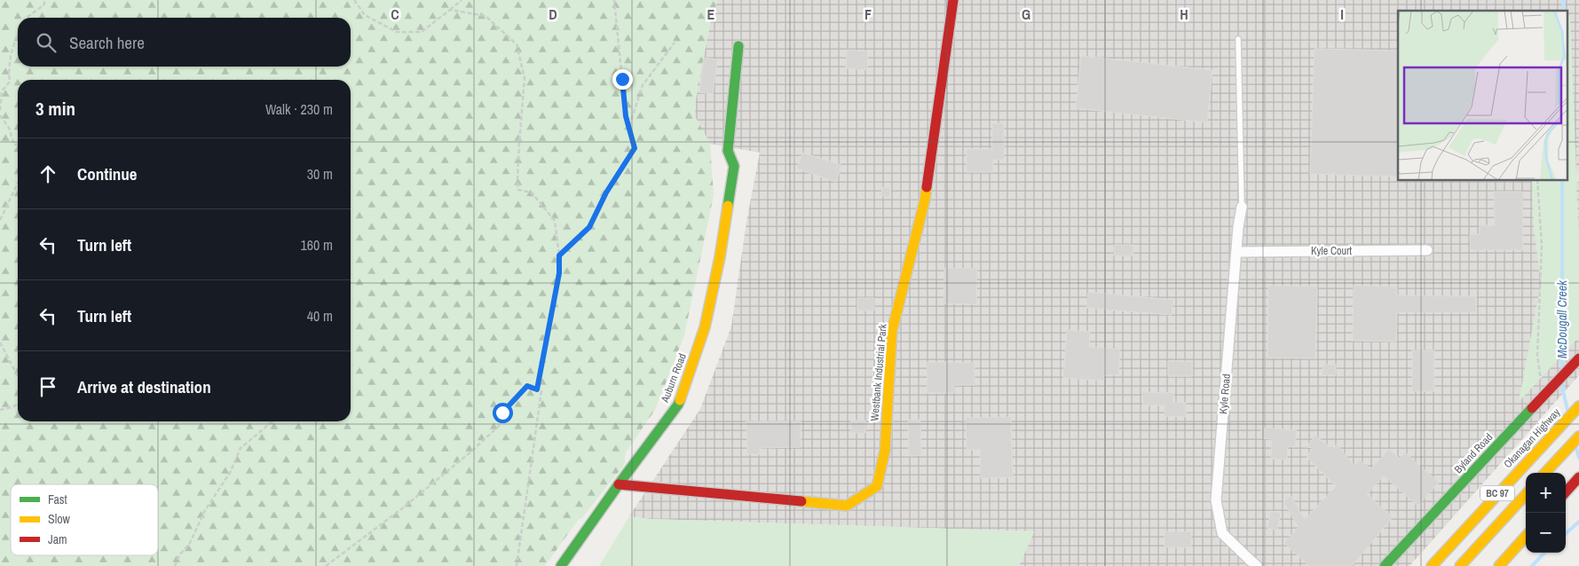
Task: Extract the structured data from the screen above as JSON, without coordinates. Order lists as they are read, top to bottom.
{
  "streets": {
    "main road": [
      "Westbank Industrial Park",
      "Auburn Road",
      "Okanagan Highway",
      "Byland Road",
      "BC 97"
    ],
    "street": ["Kyle Court", "Kyle Road"]
  },
  "crossings": [
    ["Kyle Court", "Kyle Road"],
    ["Westbank Industrial Park", "Auburn Road"]
  ],
  "water": ["McDougall Creek"],
  "legend": ["Fast", "Slow", "Jam"],
  "page": {
    "search": "Search here",
    "heading": ["3 min", "Walk · 230 m"],
    "list": [
      ["Continue", "30 m"],
      ["Turn left", "160 m"],
      ["Turn left", "40 m"],
      "Arrive at destination"
    ],
    "map_buttons": ["+", "−"]
  },
  "grid": {
    "columns": [
      "C",
      "D",
      "E",
      "F",
      "G",
      "H",
      "I"
    ]
  }
}
